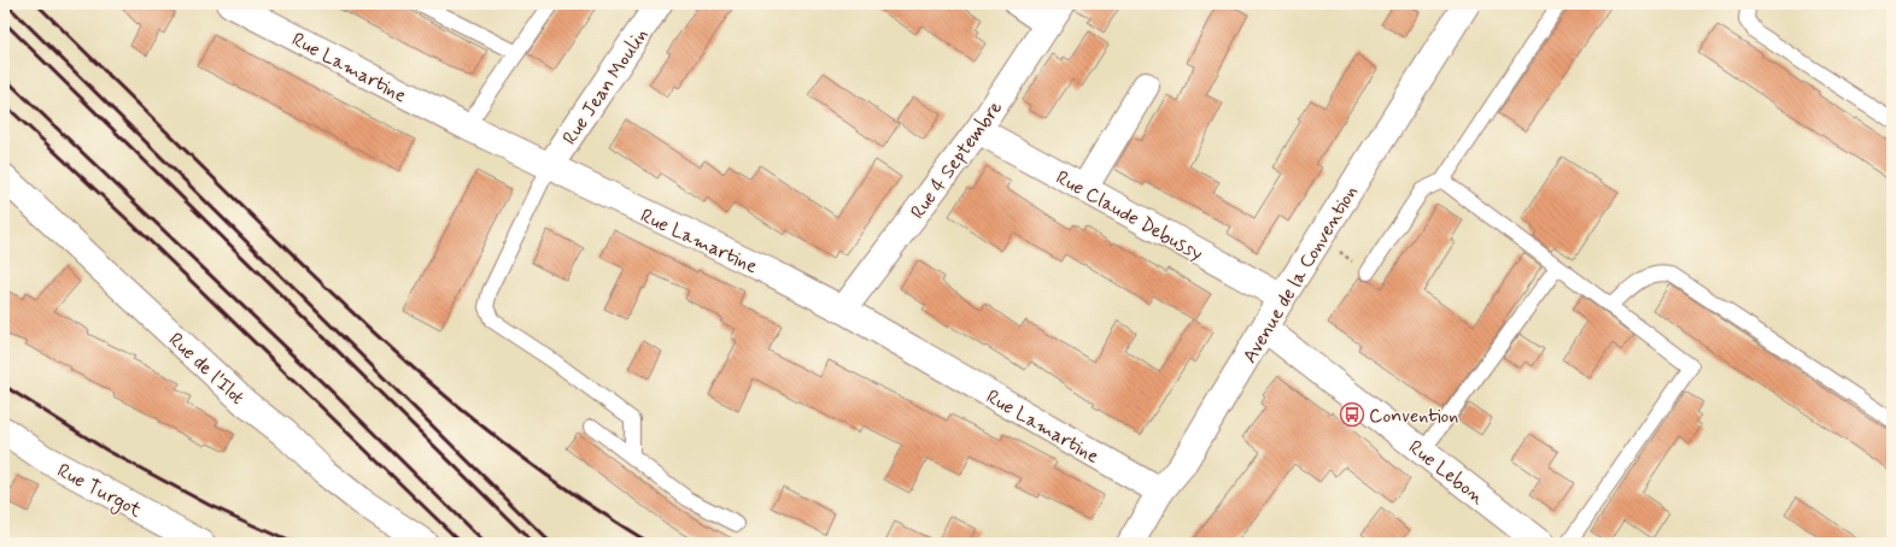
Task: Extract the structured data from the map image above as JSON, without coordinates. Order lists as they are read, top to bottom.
{
  "streets": {
    "street": [
      "Rue Lamartine",
      "Rue Jean Moulin",
      "Rue 4 Septembre",
      "Rue Claude Debussy",
      "Avenue de la Convention",
      "Rue de l'Ilot",
      "Rue Lebon",
      "Rue Turgot"
    ]
  },
  "crossings": [
    ["Rue Lamartine", "Rue Jean Moulin"],
    ["Rue Lamartine", "Rue 4 Septembre"],
    ["Rue Lamartine", "Avenue de la Convention"],
    ["Rue 4 Septembre", "Rue Claude Debussy"],
    ["Rue Claude Debussy", "Avenue de la Convention"],
    ["Avenue de la Convention", "Rue Lebon"]
  ],
  "places": {
    "bus stop": ["Convention"]
  }
}
